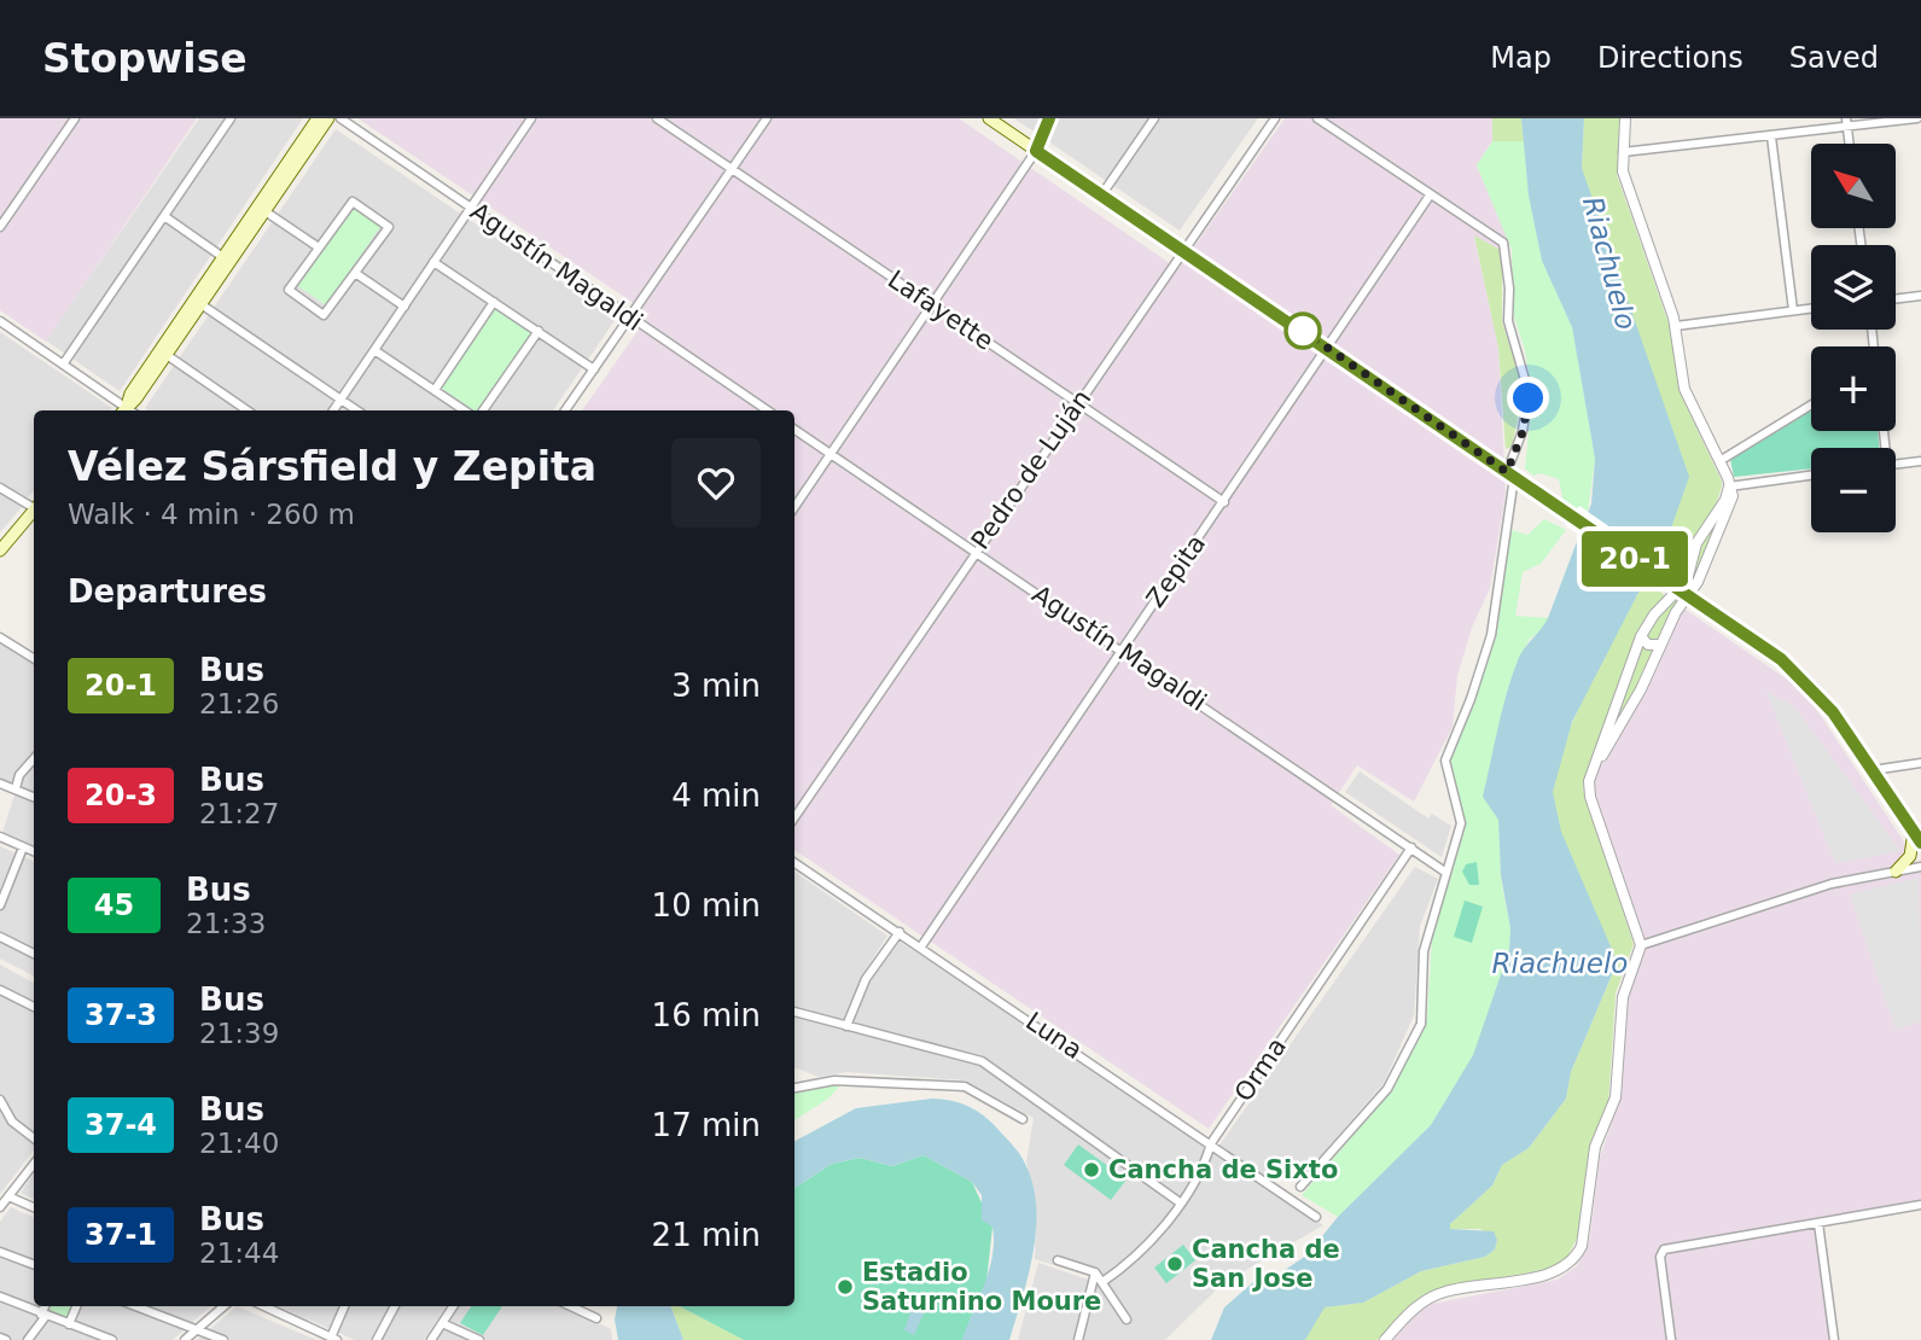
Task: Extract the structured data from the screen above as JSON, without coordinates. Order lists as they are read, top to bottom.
{
  "streets": {
    "street": [
      "Agustín Magaldi",
      "Lafayette",
      "Pedro de Luján",
      "Zepita",
      "Luna",
      "Orma"
    ]
  },
  "crossings": [
    ["Agustín Magaldi", "Pedro de Luján"],
    ["Agustín Magaldi", "Zepita"],
    ["Agustín Magaldi", "Orma"],
    ["Lafayette", "Pedro de Luján"],
    ["Lafayette", "Zepita"],
    ["Zepita", "Luna"],
    ["Luna", "Orma"]
  ],
  "water": ["Riachuelo"],
  "places": ["Cancha de Sixto", "Cancha de San Jose", "Estadio Saturnino Moure"],
  "lines": ["bus line 20-1"],
  "north": "top left",
  "page": {
    "header": "Stopwise",
    "nav": ["Map", "Directions", "Saved"],
    "on_map": "20-1",
    "map_buttons": ["+", "−"],
    "heading": [
      ["Vélez Sársfield y Zepita", "Walk · 4 min · 260 m"],
      "Departures"
    ],
    "list": [
      {
        "mark": "20-1",
        "name": "Bus",
        "note": "21:26",
        "value": "3 min"
      },
      {
        "mark": "20-3",
        "name": "Bus",
        "note": "21:27",
        "value": "4 min"
      },
      {
        "mark": "45",
        "name": "Bus",
        "note": "21:33",
        "value": "10 min"
      },
      {
        "mark": "37-3",
        "name": "Bus",
        "note": "21:39",
        "value": "16 min"
      },
      {
        "mark": "37-4",
        "name": "Bus",
        "note": "21:40",
        "value": "17 min"
      },
      {
        "mark": "37-1",
        "name": "Bus",
        "note": "21:44",
        "value": "21 min"
      }
    ]
  }
}
